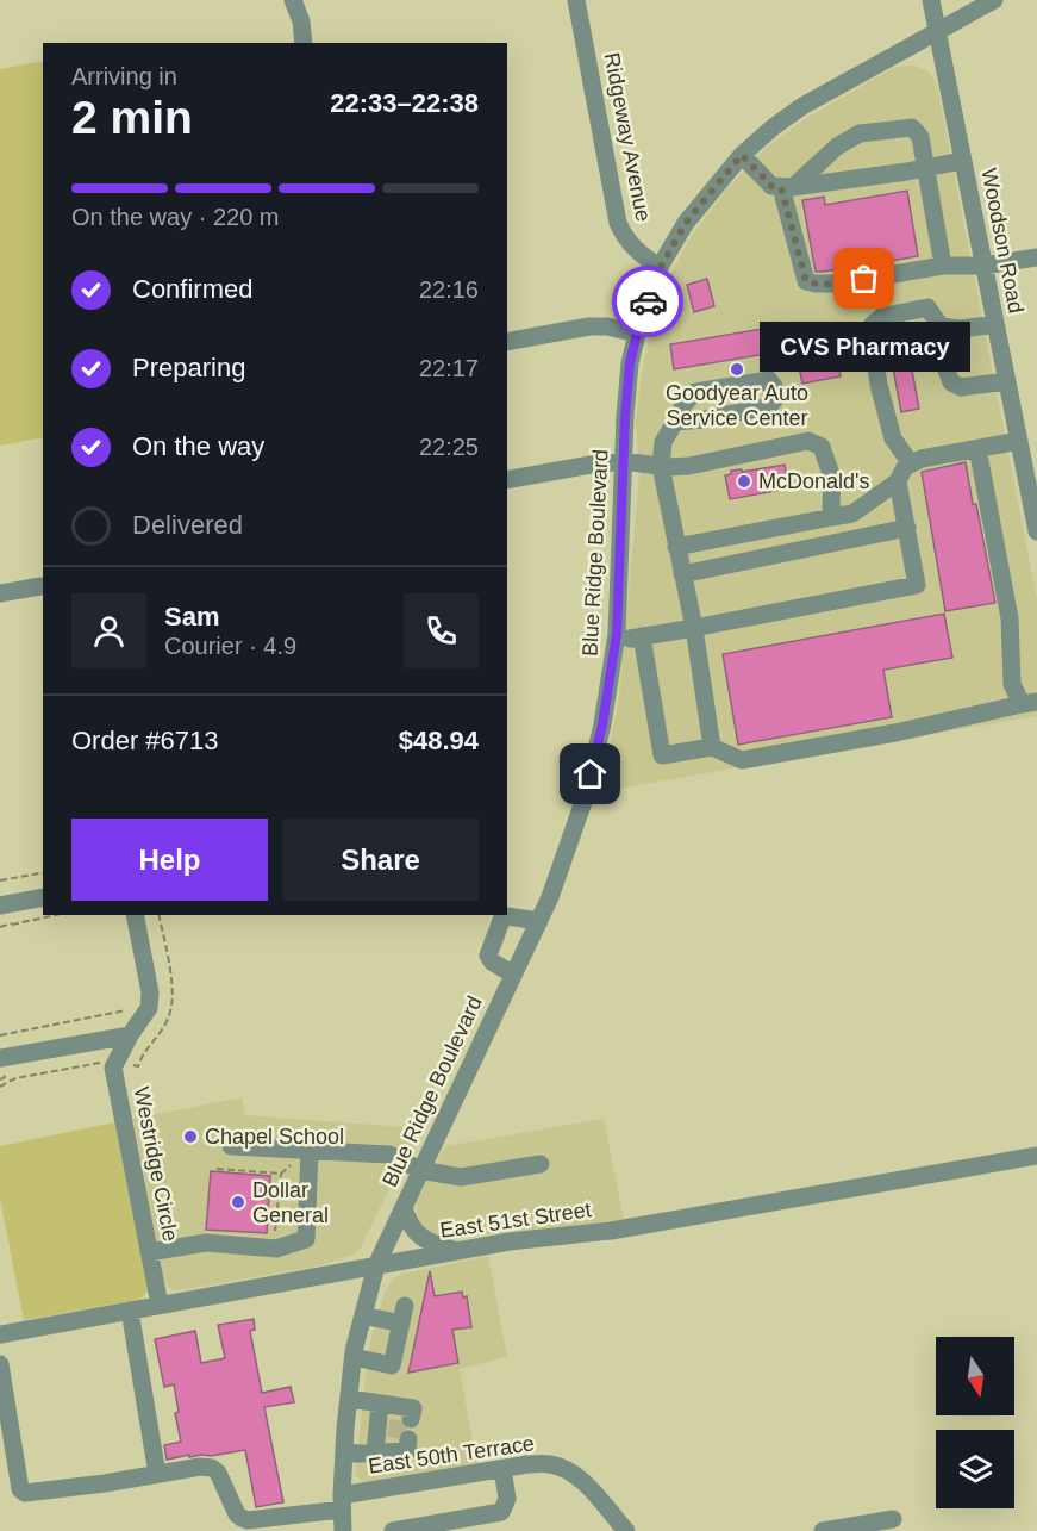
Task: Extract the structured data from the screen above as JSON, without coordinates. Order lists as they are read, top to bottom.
{
  "streets": {
    "street": [
      "Ridgeway Avenue",
      "Woodson Road",
      "Blue Ridge Boulevard",
      "Westridge Circle",
      "East 51st Street",
      "East 50th Terrace"
    ]
  },
  "crossings": [
    ["Ridgeway Avenue", "Blue Ridge Boulevard"],
    ["Woodson Road", "Blue Ridge Boulevard"],
    ["Blue Ridge Boulevard", "East 51st Street"],
    ["Blue Ridge Boulevard", "East 50th Terrace"],
    ["Westridge Circle", "East 51st Street"]
  ],
  "places": [
    "CVS Pharmacy",
    "Goodyear Auto Service Center",
    "McDonald's",
    "Chapel School",
    "Dollar General"
  ],
  "north": "bottom",
  "page": {
    "heading": ["2 min", "Arriving in", "22:33–22:38"],
    "panel": [
      "Sam",
      "Courier · 4.9",
      "Order #6713",
      "$48.94"
    ],
    "bar": "On the way · 220 m",
    "list": [
      ["Confirmed", "22:16"],
      ["Preparing", "22:17"],
      ["On the way", "22:25"],
      "Delivered"
    ],
    "bubble": "CVS Pharmacy",
    "buttons": ["Help", "Share"]
  }
}
